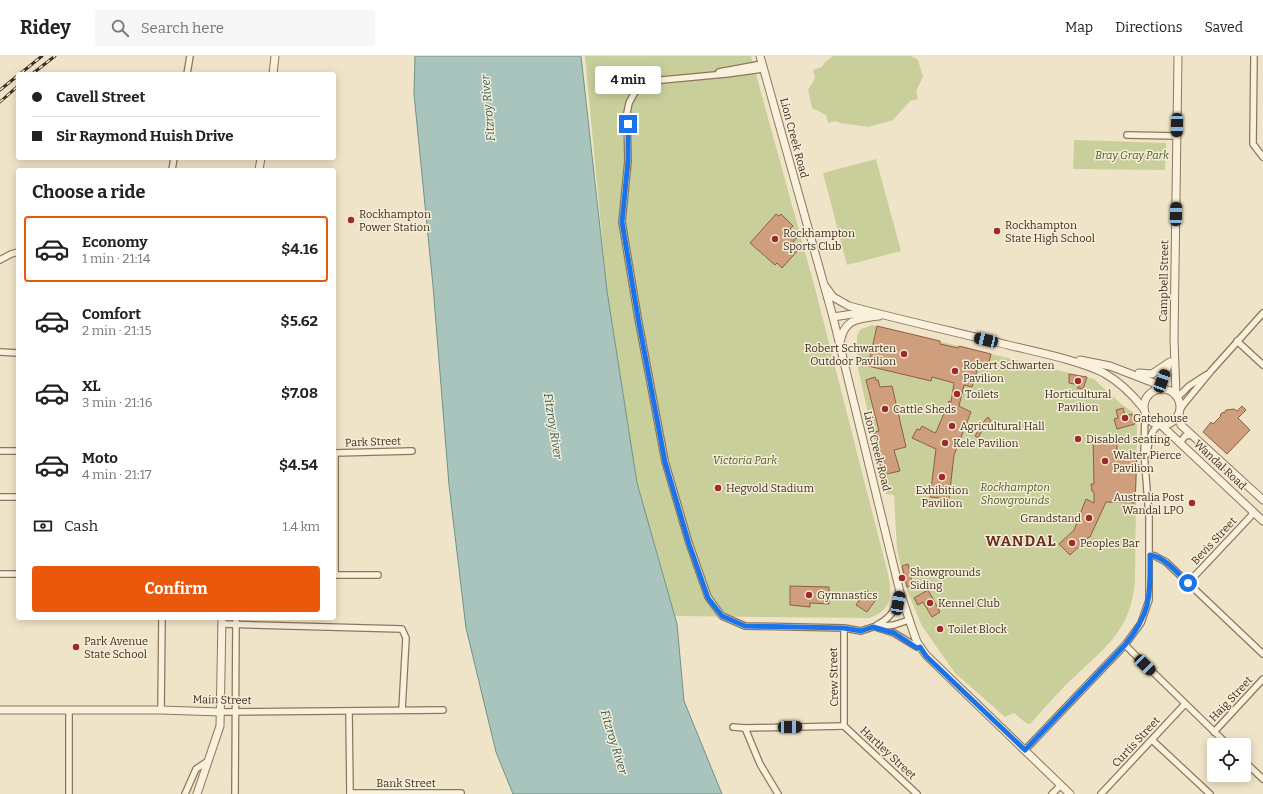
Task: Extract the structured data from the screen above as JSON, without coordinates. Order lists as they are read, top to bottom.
{
  "streets": {
    "street": [
      "Lion Creek Road",
      "Campbell Street",
      "Park Street",
      "Wandal Road",
      "Bevis Street",
      "Crew Street",
      "Haig Street",
      "Main Street",
      "Curtis Street",
      "Hartley Street",
      "Bank Street"
    ]
  },
  "crossings": [
    ["Campbell Street", "Wandal Road"],
    ["Wandal Road", "Bevis Street"],
    ["Crew Street", "Hartley Street"]
  ],
  "districts": ["WANDAL"],
  "water": ["Fitzroy River"],
  "parks": ["Bray Gray Park", "Victoria Park", "Rockhampton Showgrounds"],
  "places": [
    "Rockhampton Power Station",
    "Rockhampton State High School",
    "Rockhampton Sports Club",
    "Robert Schwarten Outdoor Pavilion",
    "Robert Schwarten Pavilion",
    "Horticultural Pavilion",
    "Toilets",
    "Cattle Sheds",
    "Gatehouse",
    "Agricultural Hall",
    "Disabled seating",
    "Kele Pavilion",
    "Walter Pierce Pavilion",
    "Exhibition Pavilion",
    "Hegvold Stadium",
    "Australia Post Wandal LPO",
    "Grandstand",
    "Peoples Bar",
    "Showgrounds Siding",
    "Gymnastics",
    "Kennel Club",
    "Toilet Block",
    "Park Avenue State School"
  ],
  "page": {
    "header": "Ridey",
    "search": "Search here",
    "nav": ["Map", "Directions", "Saved"],
    "bubble": "4 min",
    "banner": ["Cavell Street", "Sir Raymond Huish Drive"],
    "heading": "Choose a ride",
    "list": [
      {
        "name": "Economy",
        "note": "1 min · 21:14",
        "value": "$4.16"
      },
      {
        "name": "Comfort",
        "note": "2 min · 21:15",
        "value": "$5.62"
      },
      {
        "name": "XL",
        "note": "3 min · 21:16",
        "value": "$7.08"
      },
      {
        "name": "Moto",
        "note": "4 min · 21:17",
        "value": "$4.54"
      }
    ],
    "pay": ["Cash", "1.4 km"],
    "buttons": "Confirm"
  }
}
